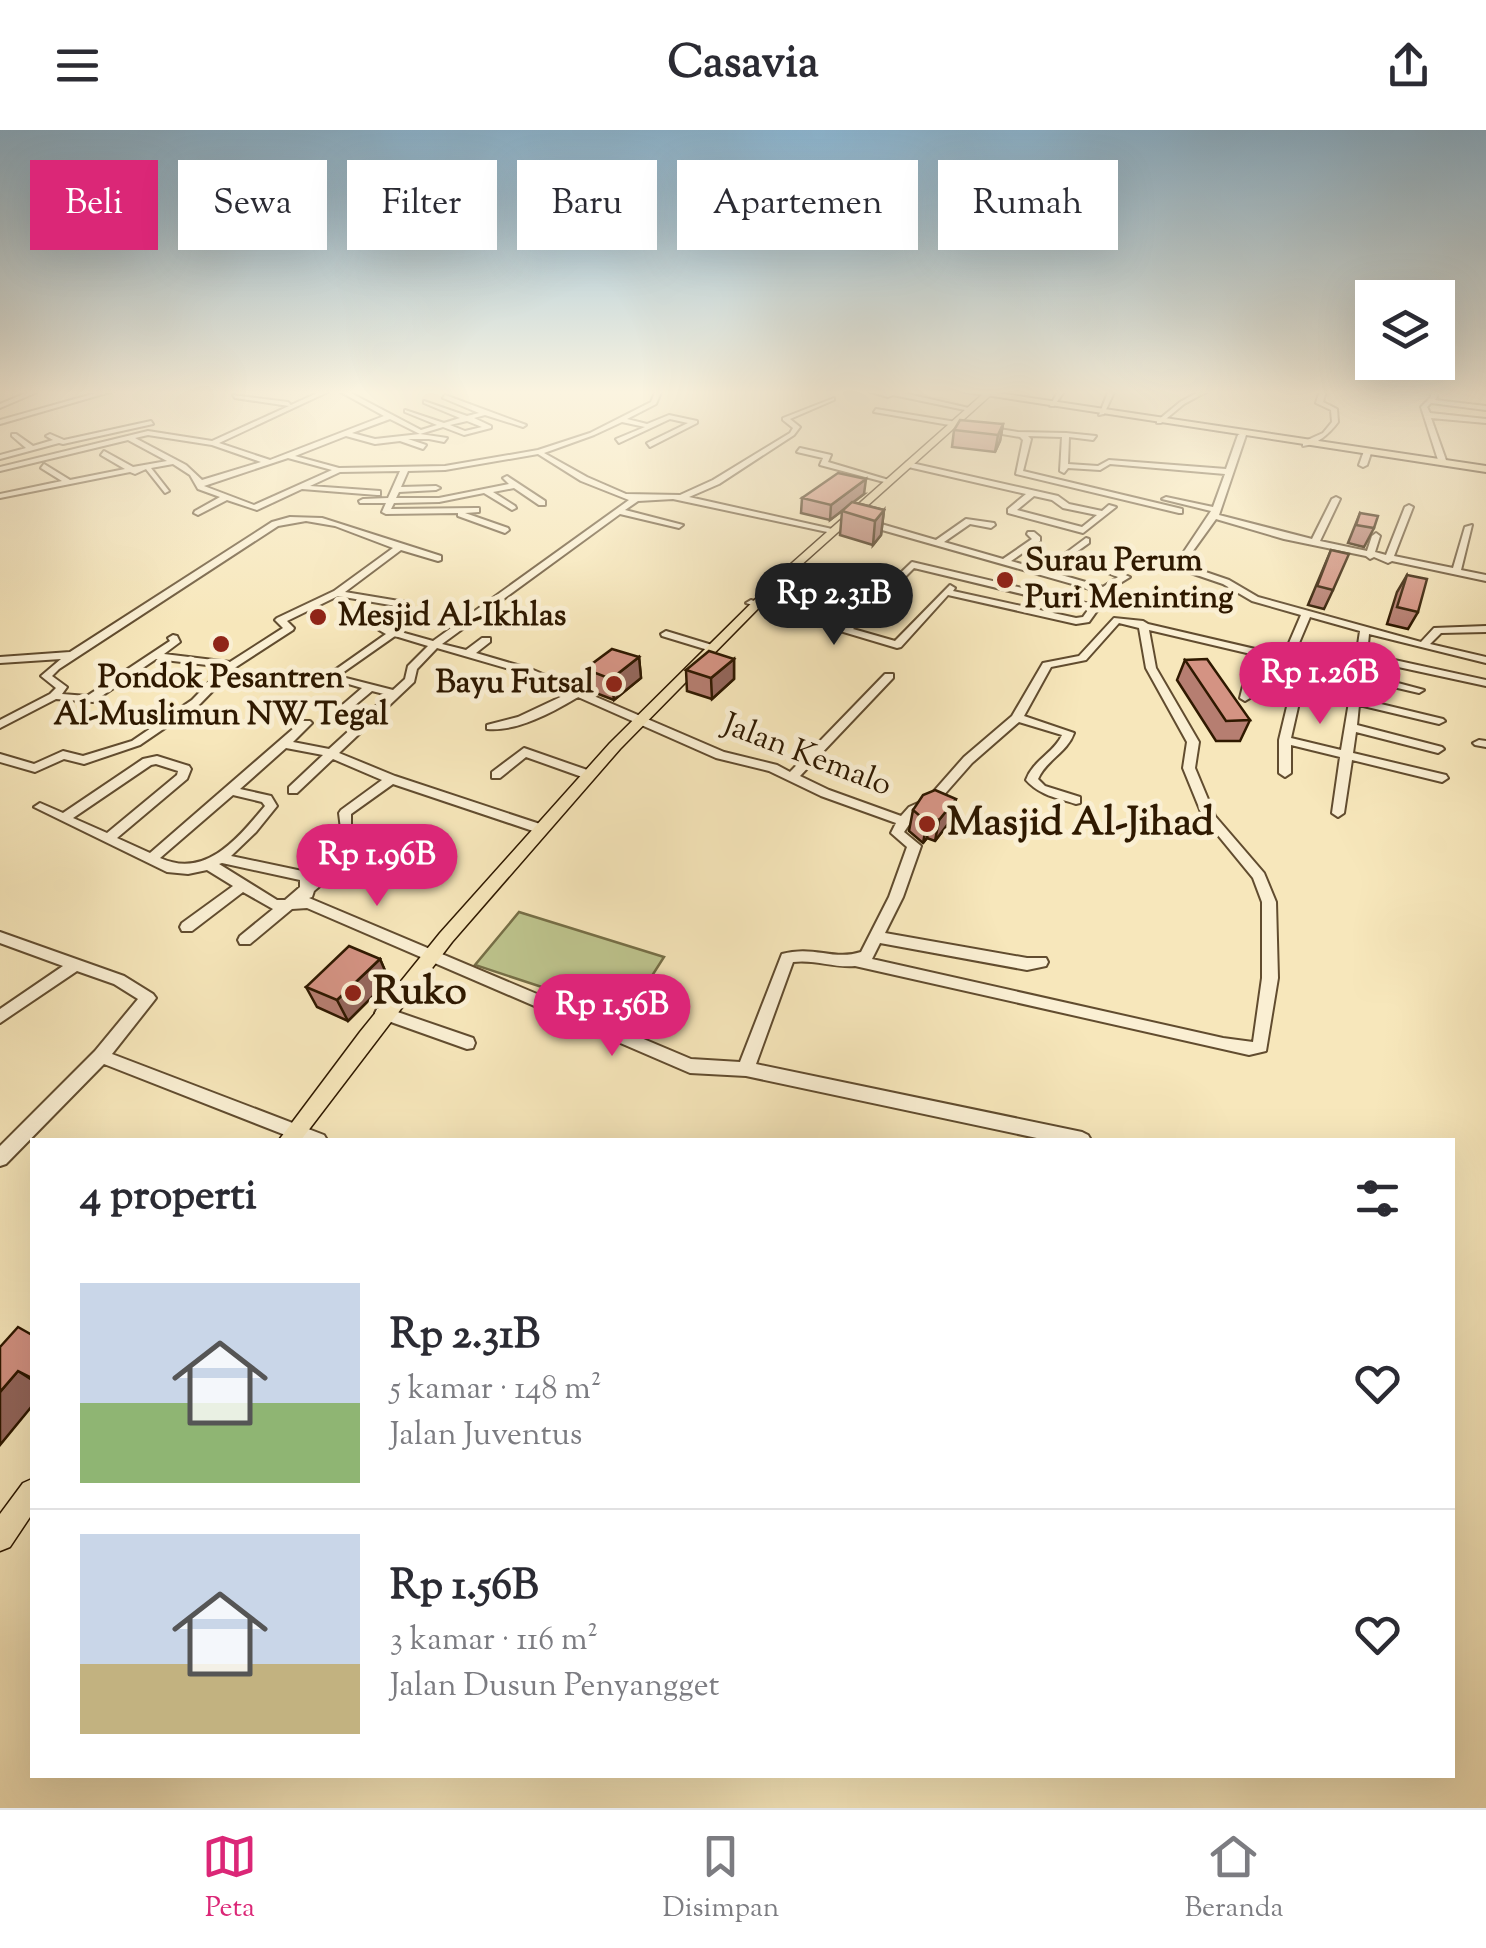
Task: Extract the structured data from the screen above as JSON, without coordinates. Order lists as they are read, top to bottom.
{
  "streets": {
    "street": ["Jalan Kemalo"]
  },
  "places": [
    "Surau Perum Puri Meninting",
    "Mesjid Al-Ikhlas",
    "Pondok Pesantren Al-Muslimun NW Tegal",
    "Bayu Futsal",
    "Masjid Al-Jihad",
    "Ruko"
  ],
  "page": {
    "header": "Casavia",
    "chip": [
      "Beli",
      "Sewa",
      "Filter",
      "Baru",
      "Apartemen",
      "Rumah"
    ],
    "price": [
      "Rp 2.31B",
      "Rp 1.26B",
      "Rp 1.96B",
      "Rp 1.56B"
    ],
    "heading": "4 properti",
    "list": [
      {
        "name": "Rp 2.31B",
        "note": "5 kamar · 148 m² · Jalan Juventus"
      },
      {
        "name": "Rp 1.56B",
        "note": "3 kamar · 116 m² · Jalan Dusun Penyangget"
      }
    ],
    "tabs": ["Peta", "Disimpan", "Beranda"]
  }
}
